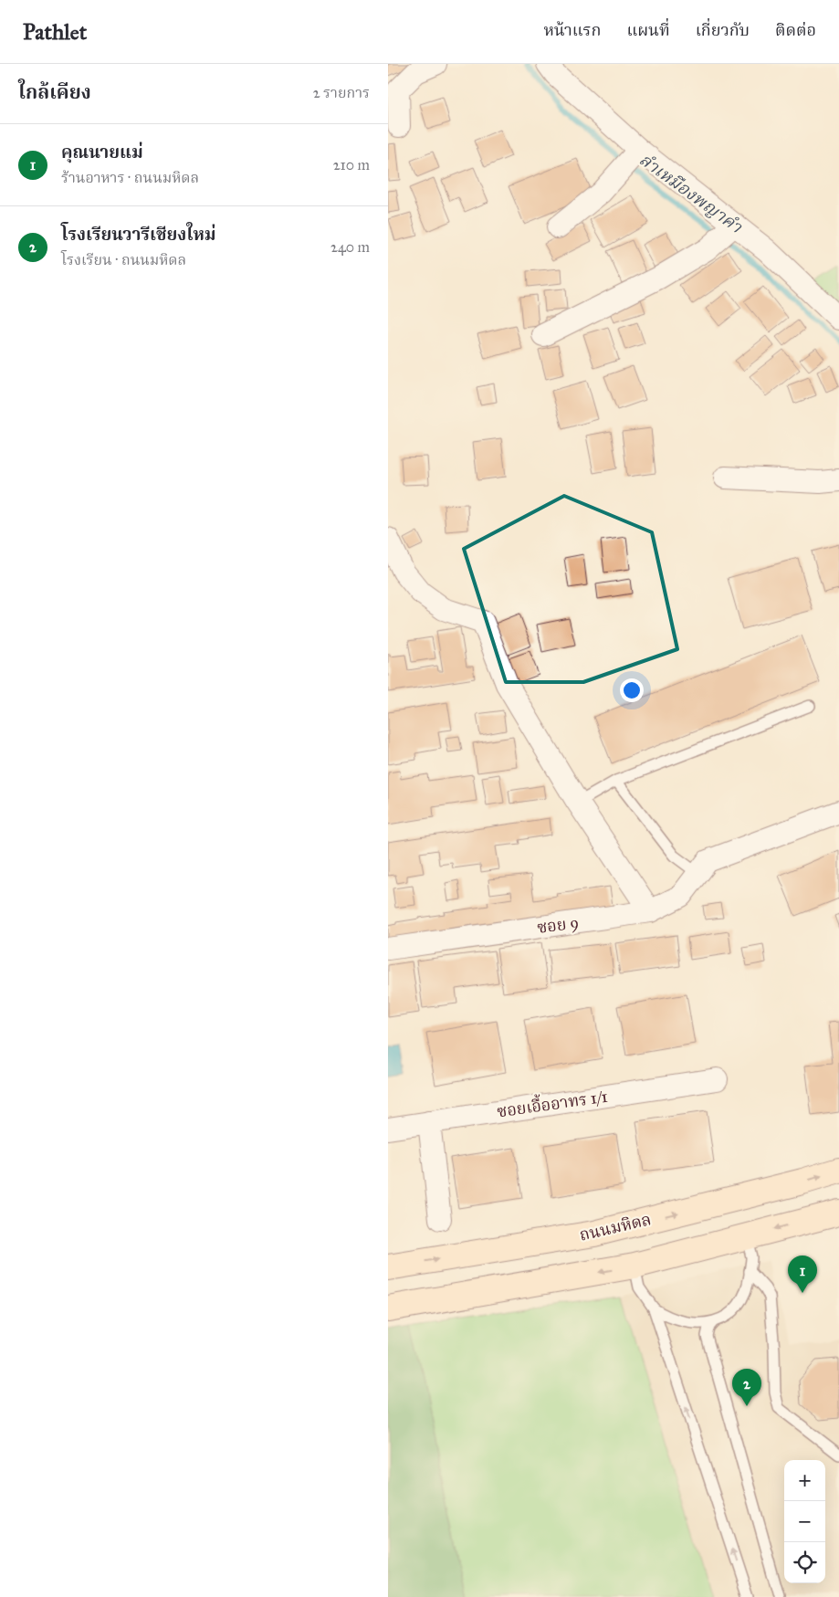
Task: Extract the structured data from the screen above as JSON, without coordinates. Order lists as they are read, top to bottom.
{
  "streets": {
    "main road": ["ถนนมหิดล"],
    "street": ["ซอย 9", "ซอยเอื้ออาทร 1/1"]
  },
  "water": ["ลำเหมืองพญาคำ"],
  "page": {
    "header": "Pathlet",
    "nav": [
      "หน้าแรก",
      "แผนที่",
      "เกี่ยวกับ",
      "ติดต่อ"
    ],
    "heading": ["ใกล้เคียง", "2 รายการ"],
    "list": [
      {
        "mark": "1",
        "name": "คุณนายแม่",
        "note": "ร้านอาหาร · ถนนมหิดล",
        "value": "210 m"
      },
      {
        "mark": "2",
        "name": "โรงเรียนวารีเชียงใหม่",
        "note": "โรงเรียน · ถนนมหิดล",
        "value": "240 m"
      }
    ],
    "pins": ["1", "2"],
    "map_buttons": ["+", "−"]
  }
}
